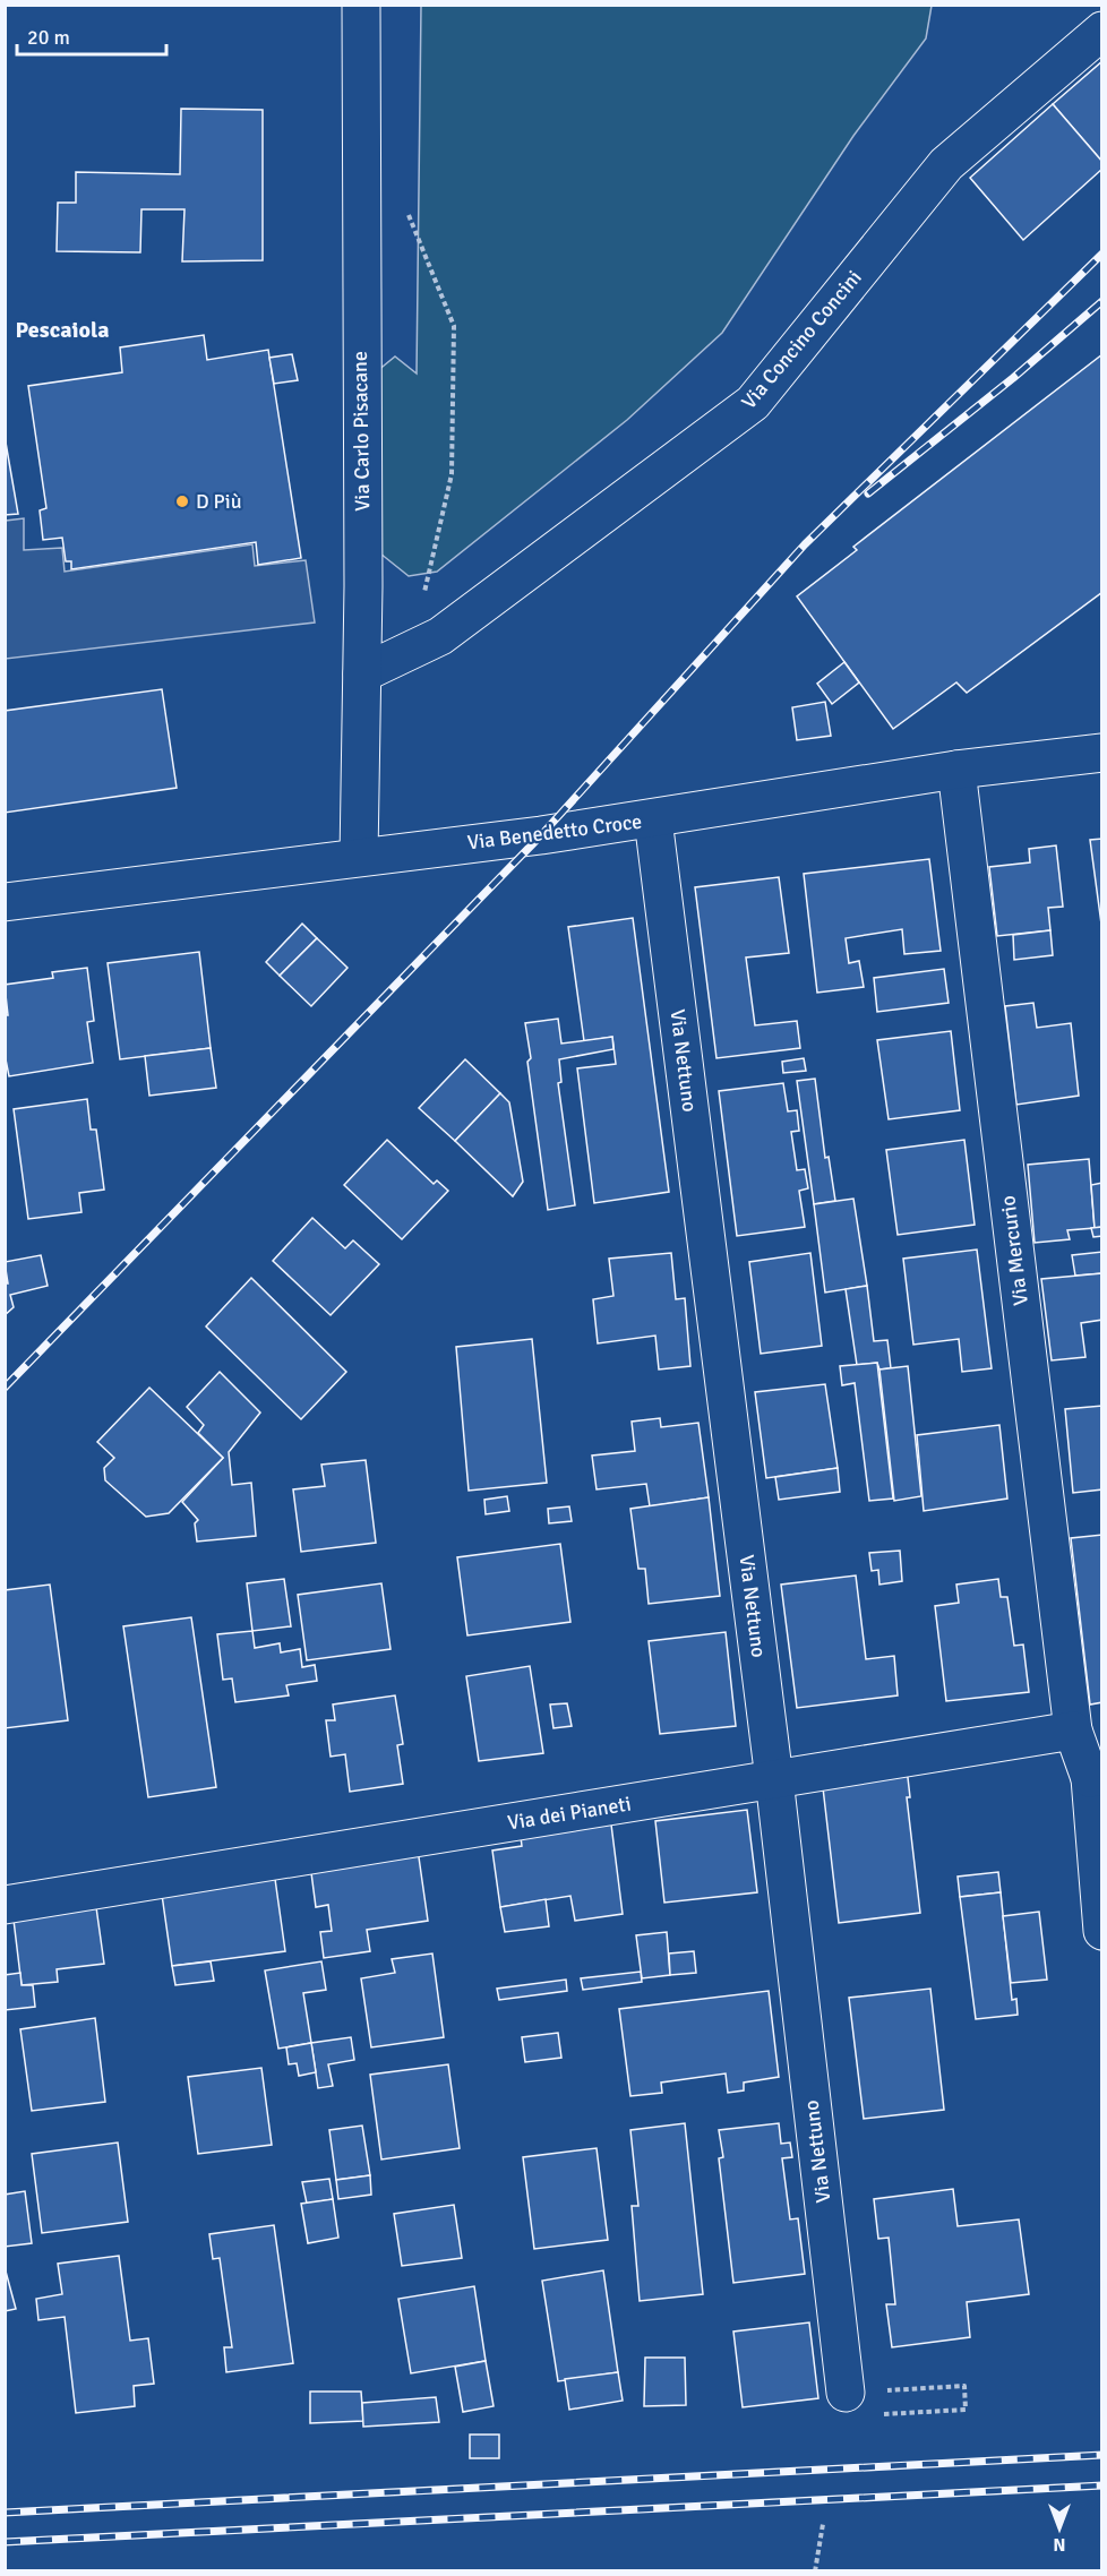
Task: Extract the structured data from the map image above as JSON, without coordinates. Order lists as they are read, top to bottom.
{
  "streets": {
    "street": [
      "Via Concino Concini",
      "Via Carlo Pisacane",
      "Via Benedetto Croce",
      "Via Nettuno",
      "Via Mercurio",
      "Via dei Pianeti"
    ]
  },
  "crossings": [
    ["Via Concino Concini", "Via Carlo Pisacane"],
    ["Via Carlo Pisacane", "Via Benedetto Croce"],
    ["Via Benedetto Croce", "Via Nettuno"],
    ["Via Benedetto Croce", "Via Mercurio"],
    ["Via Nettuno", "Via dei Pianeti"],
    ["Via Mercurio", "Via dei Pianeti"]
  ],
  "districts": ["Pescaiola"],
  "places": ["D Più"],
  "scale_bar": "20 m",
  "north": "bottom"
}
